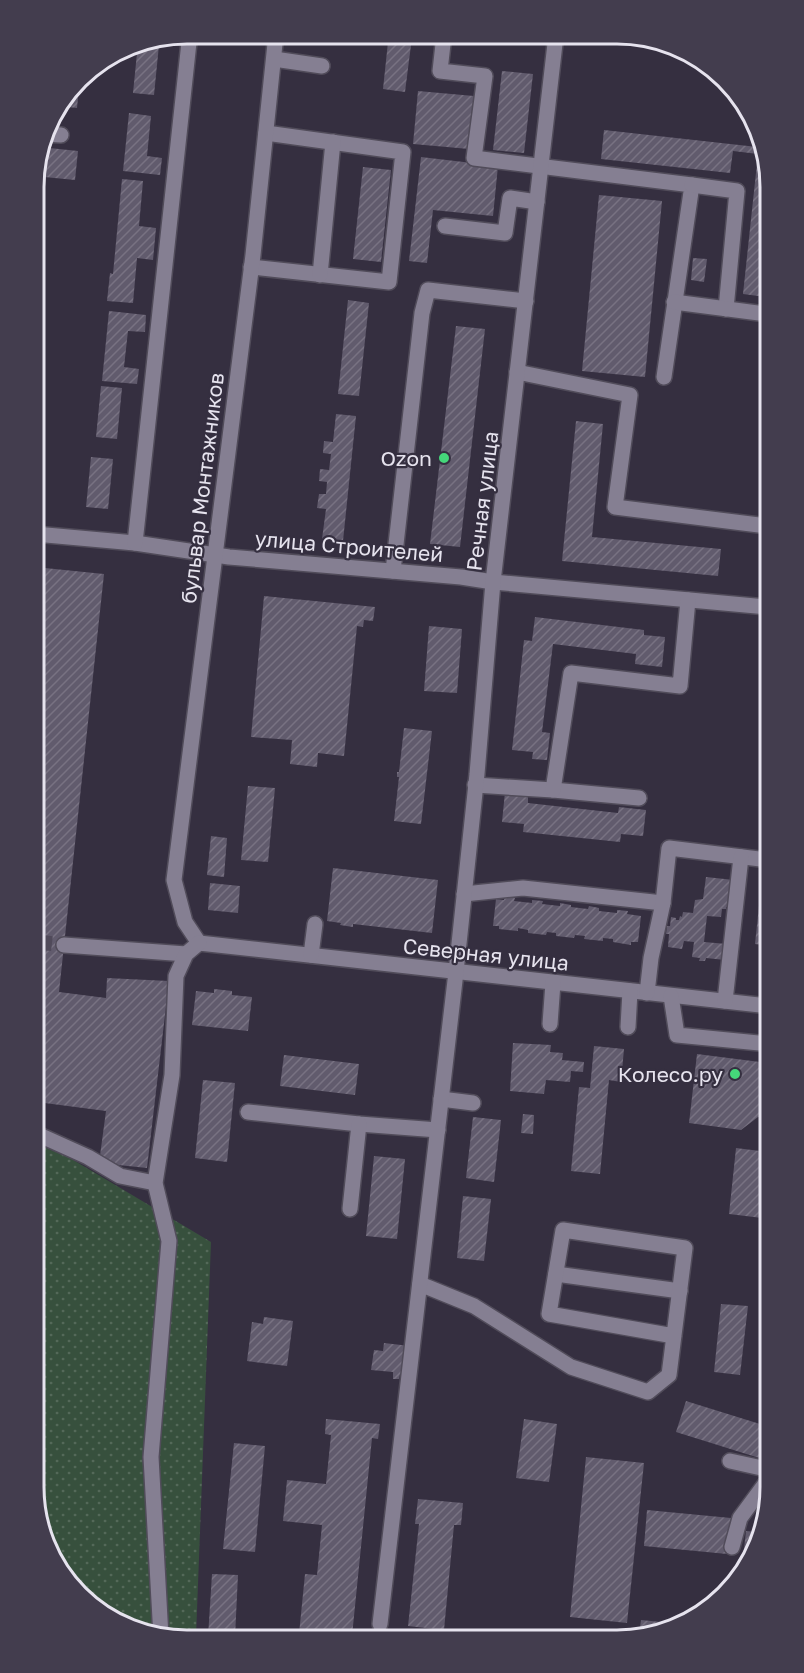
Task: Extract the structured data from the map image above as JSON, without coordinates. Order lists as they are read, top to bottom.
{
  "streets": {
    "street": [
      "бульвар Монтажников",
      "Речная улица",
      "улица Строителей",
      "Северная улица"
    ]
  },
  "crossings": [
    ["бульвар Монтажников", "улица Строителей"],
    ["бульвар Монтажников", "Северная улица"],
    ["Речная улица", "улица Строителей"],
    ["Речная улица", "Северная улица"]
  ],
  "places": ["Ozon", "Колесо.ру"]
}
